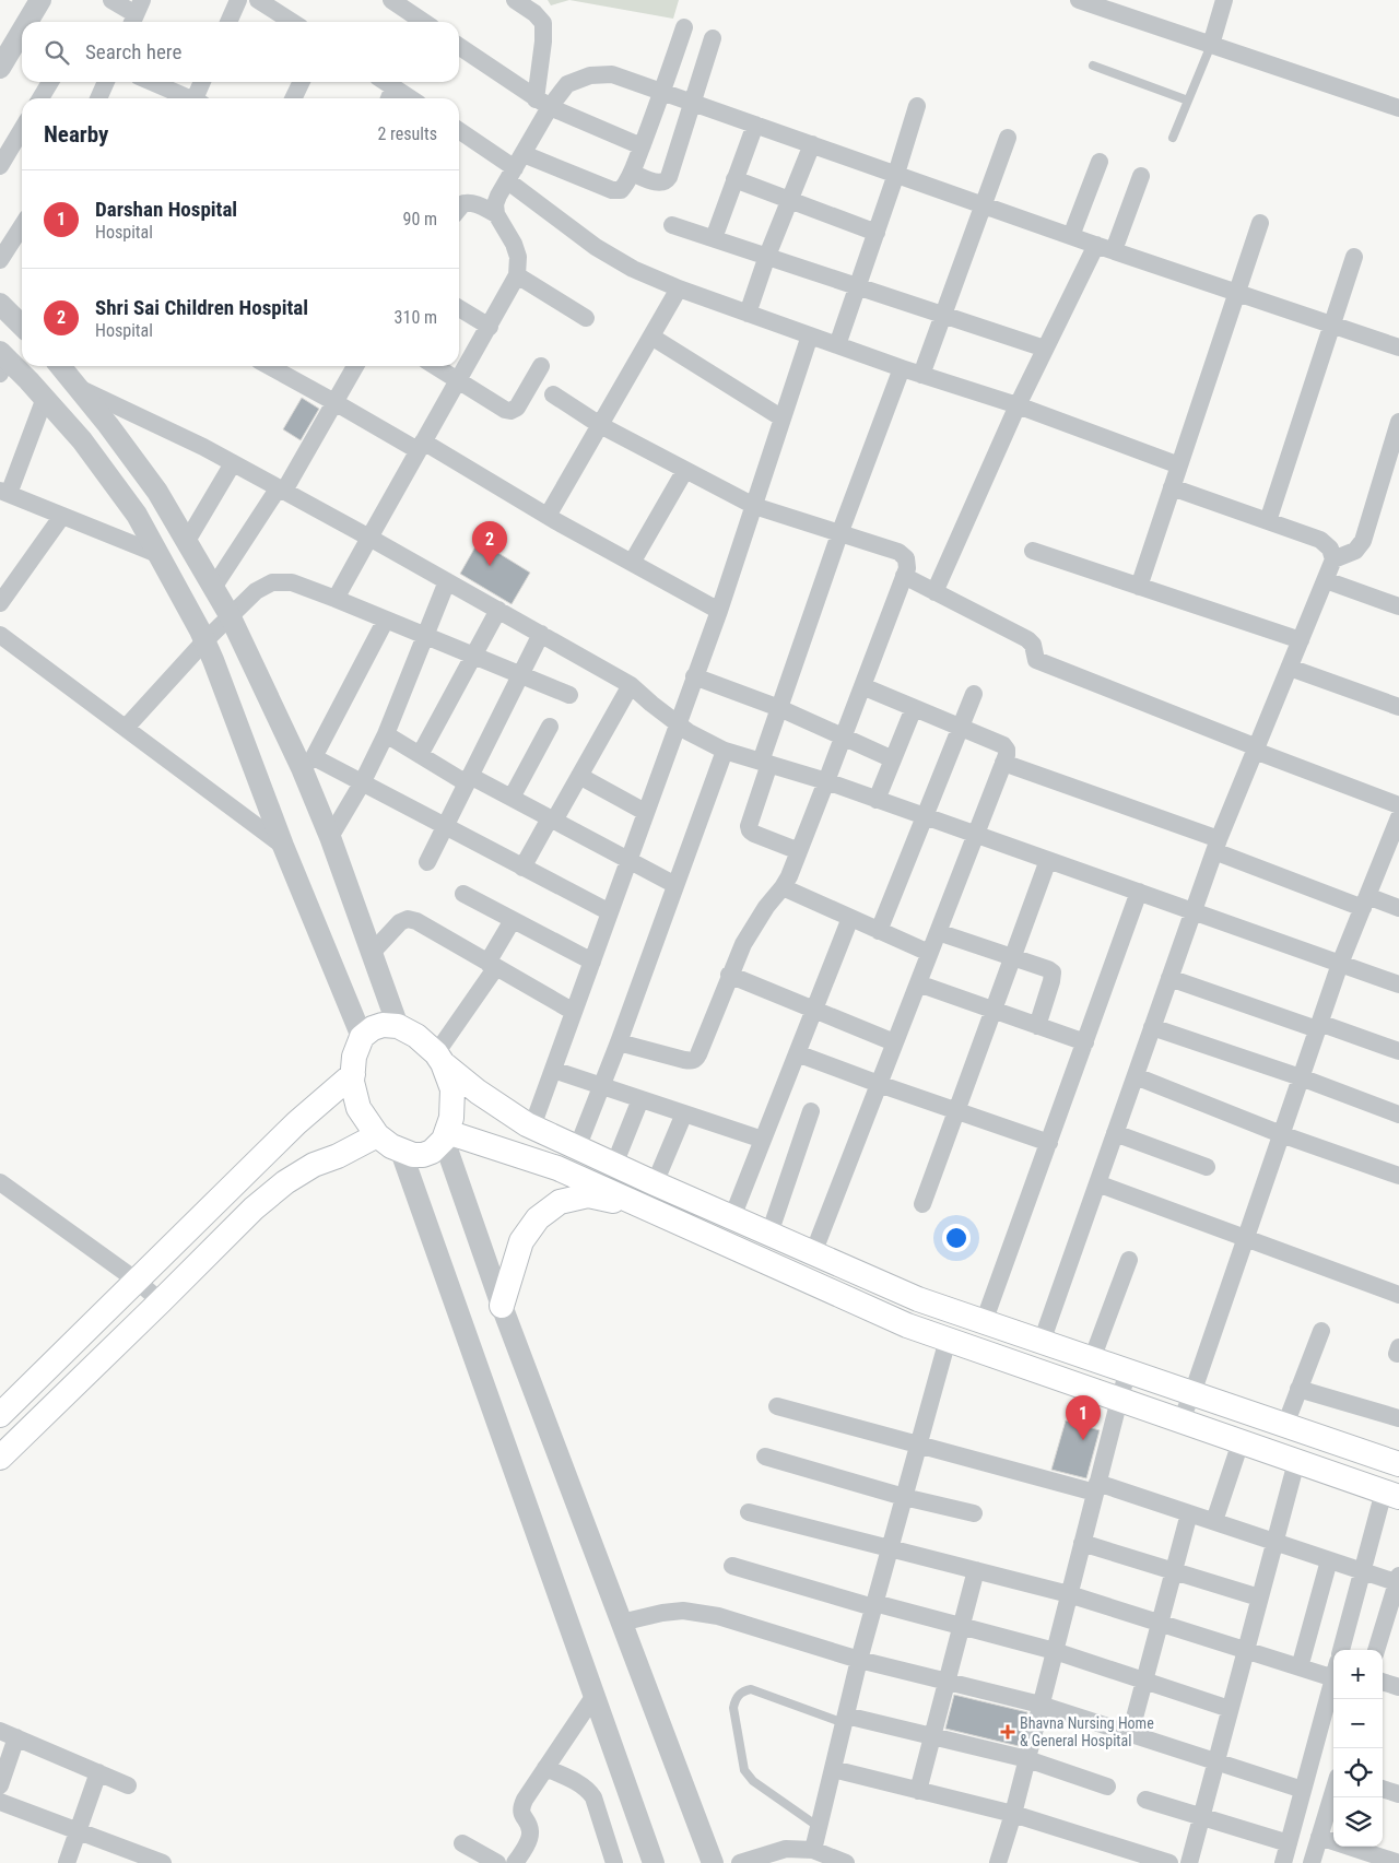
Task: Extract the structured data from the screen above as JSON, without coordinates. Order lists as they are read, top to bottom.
{
  "places": {
    "health": ["Bhavna Nursing Home & General Hospital"]
  },
  "page": {
    "search": "Search here",
    "heading": ["Nearby", "2 results"],
    "list": [
      {
        "mark": "1",
        "name": "Darshan Hospital",
        "note": "Hospital",
        "value": "90 m"
      },
      {
        "mark": "2",
        "name": "Shri Sai Children Hospital",
        "note": "Hospital",
        "value": "310 m"
      }
    ],
    "pins": ["2", "1"],
    "map_buttons": ["+", "−"]
  }
}
